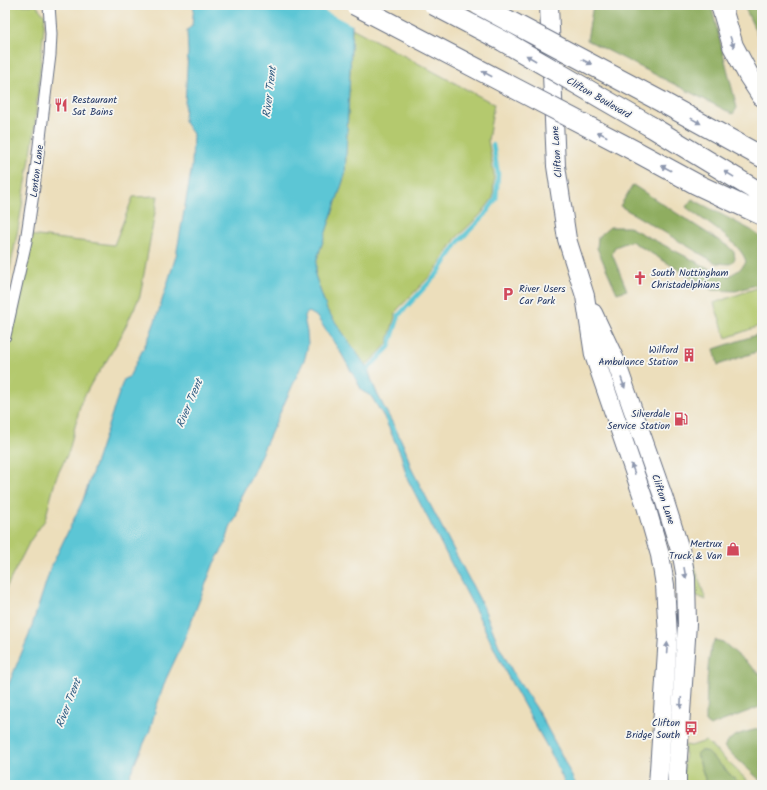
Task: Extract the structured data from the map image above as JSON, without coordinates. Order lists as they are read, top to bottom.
{
  "streets": {
    "highway": ["Clifton Boulevard"],
    "main road": ["Clifton Lane"],
    "street": ["Lenton Lane"]
  },
  "water": ["River Trent"],
  "places": {
    "restaurant": ["Restaurant Sat Bains"],
    "church": ["South Nottingham Christadelphians"],
    "parking": ["River Users Car Park"],
    "building": ["Wilford Ambulance Station"],
    "fuel station": ["Silverdale Service Station"],
    "shop": ["Mertrux Truck & Van"],
    "bus stop": ["Clifton Bridge South"]
  }
}
